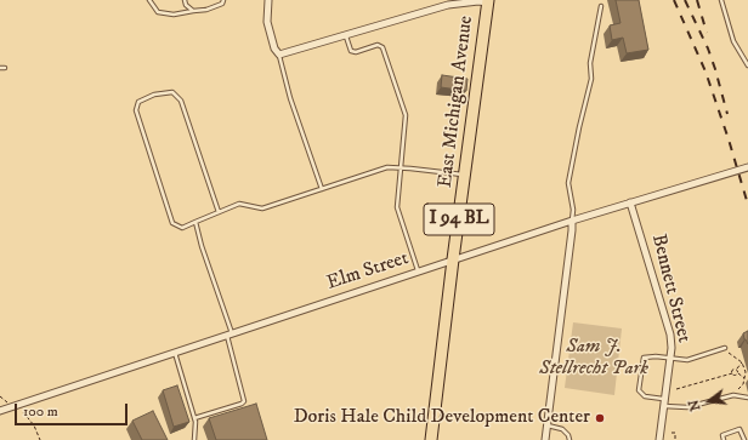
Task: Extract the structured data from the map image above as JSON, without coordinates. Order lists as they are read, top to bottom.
{
  "streets": {
    "highway": ["East Michigan Avenue", "I 94 BL"],
    "street": ["Elm Street", "Bennett Street"]
  },
  "crossings": [
    ["East Michigan Avenue", "Elm Street"],
    ["Elm Street", "Bennett Street"]
  ],
  "parks": ["Sam J. Stellrecht Park"],
  "places": ["Doris Hale Child Development Center"],
  "scale_bar": "100 m",
  "north": "left"
}
